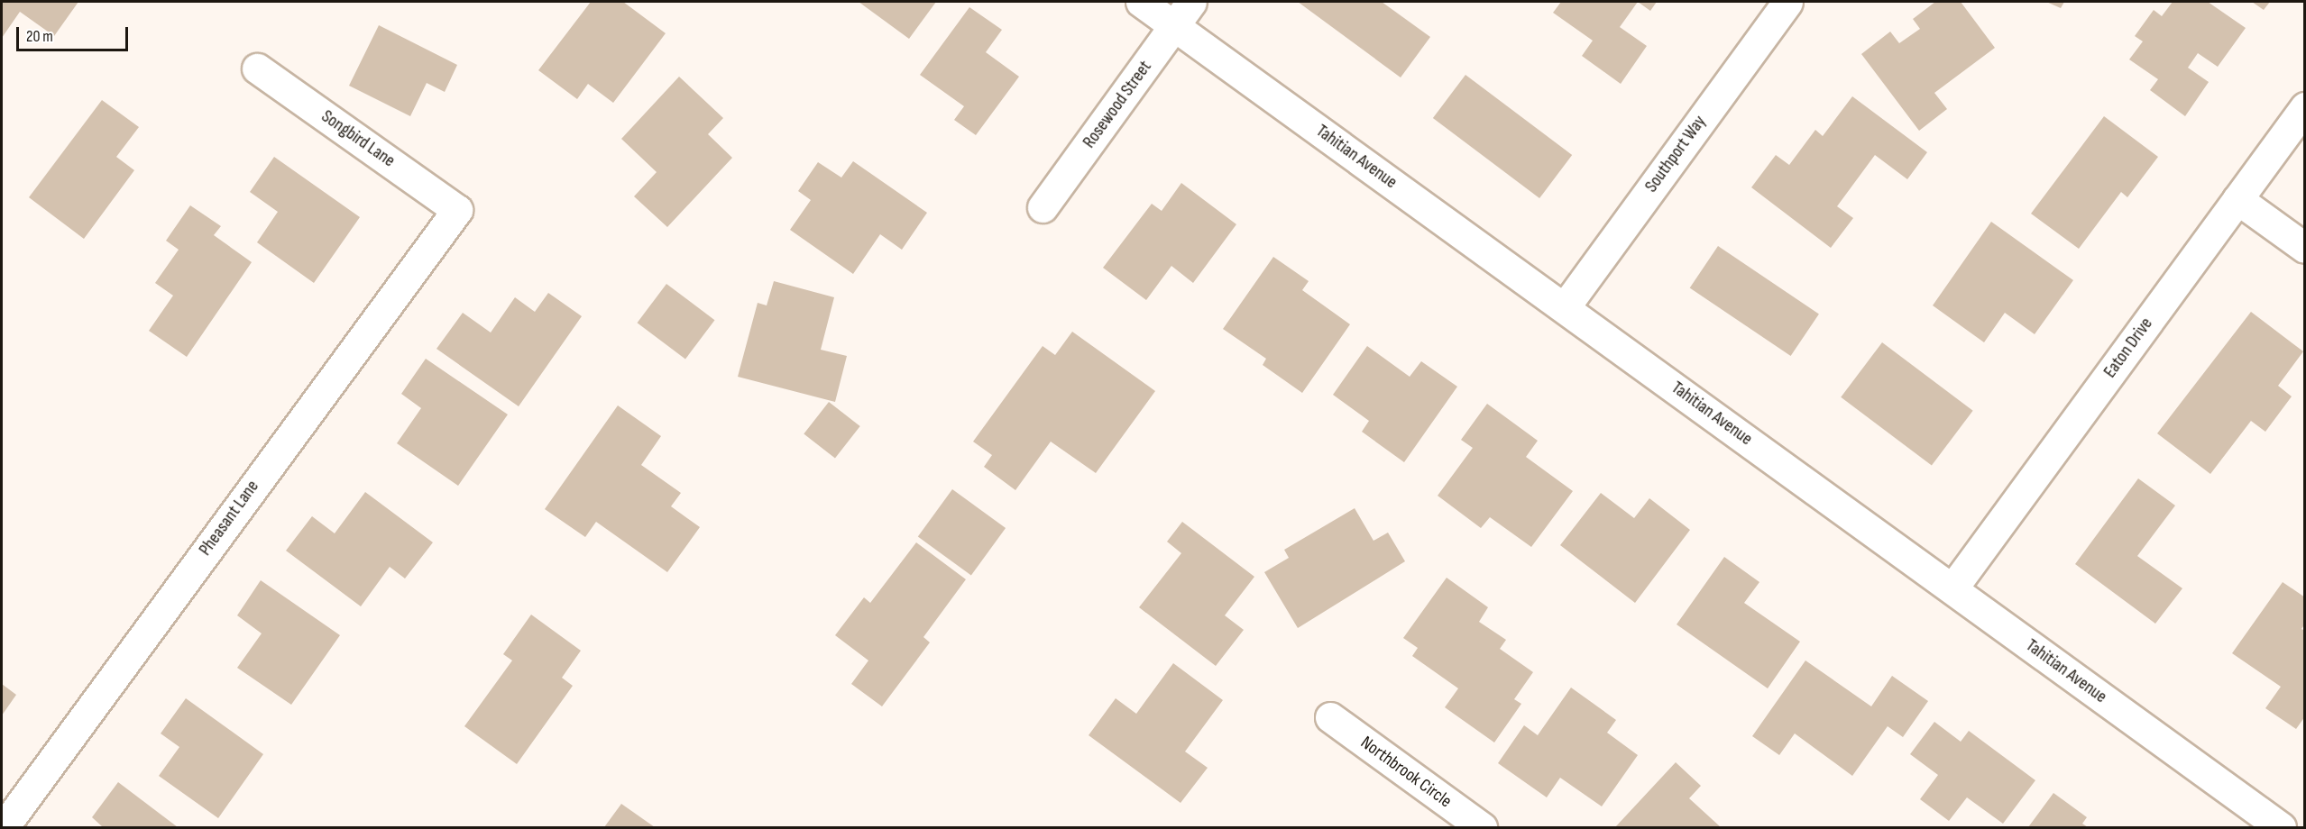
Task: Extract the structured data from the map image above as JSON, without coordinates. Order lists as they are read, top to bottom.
{
  "streets": {
    "street": [
      "Rosewood Street",
      "Songbird Lane",
      "Southport Way",
      "Tahitian Avenue",
      "Eaton Drive",
      "Pheasant Lane",
      "Northbrook Circle"
    ]
  },
  "crossings": [
    ["Rosewood Street", "Tahitian Avenue"],
    ["Songbird Lane", "Pheasant Lane"],
    ["Southport Way", "Tahitian Avenue"],
    ["Tahitian Avenue", "Eaton Drive"]
  ],
  "scale_bar": "20 m"
}
